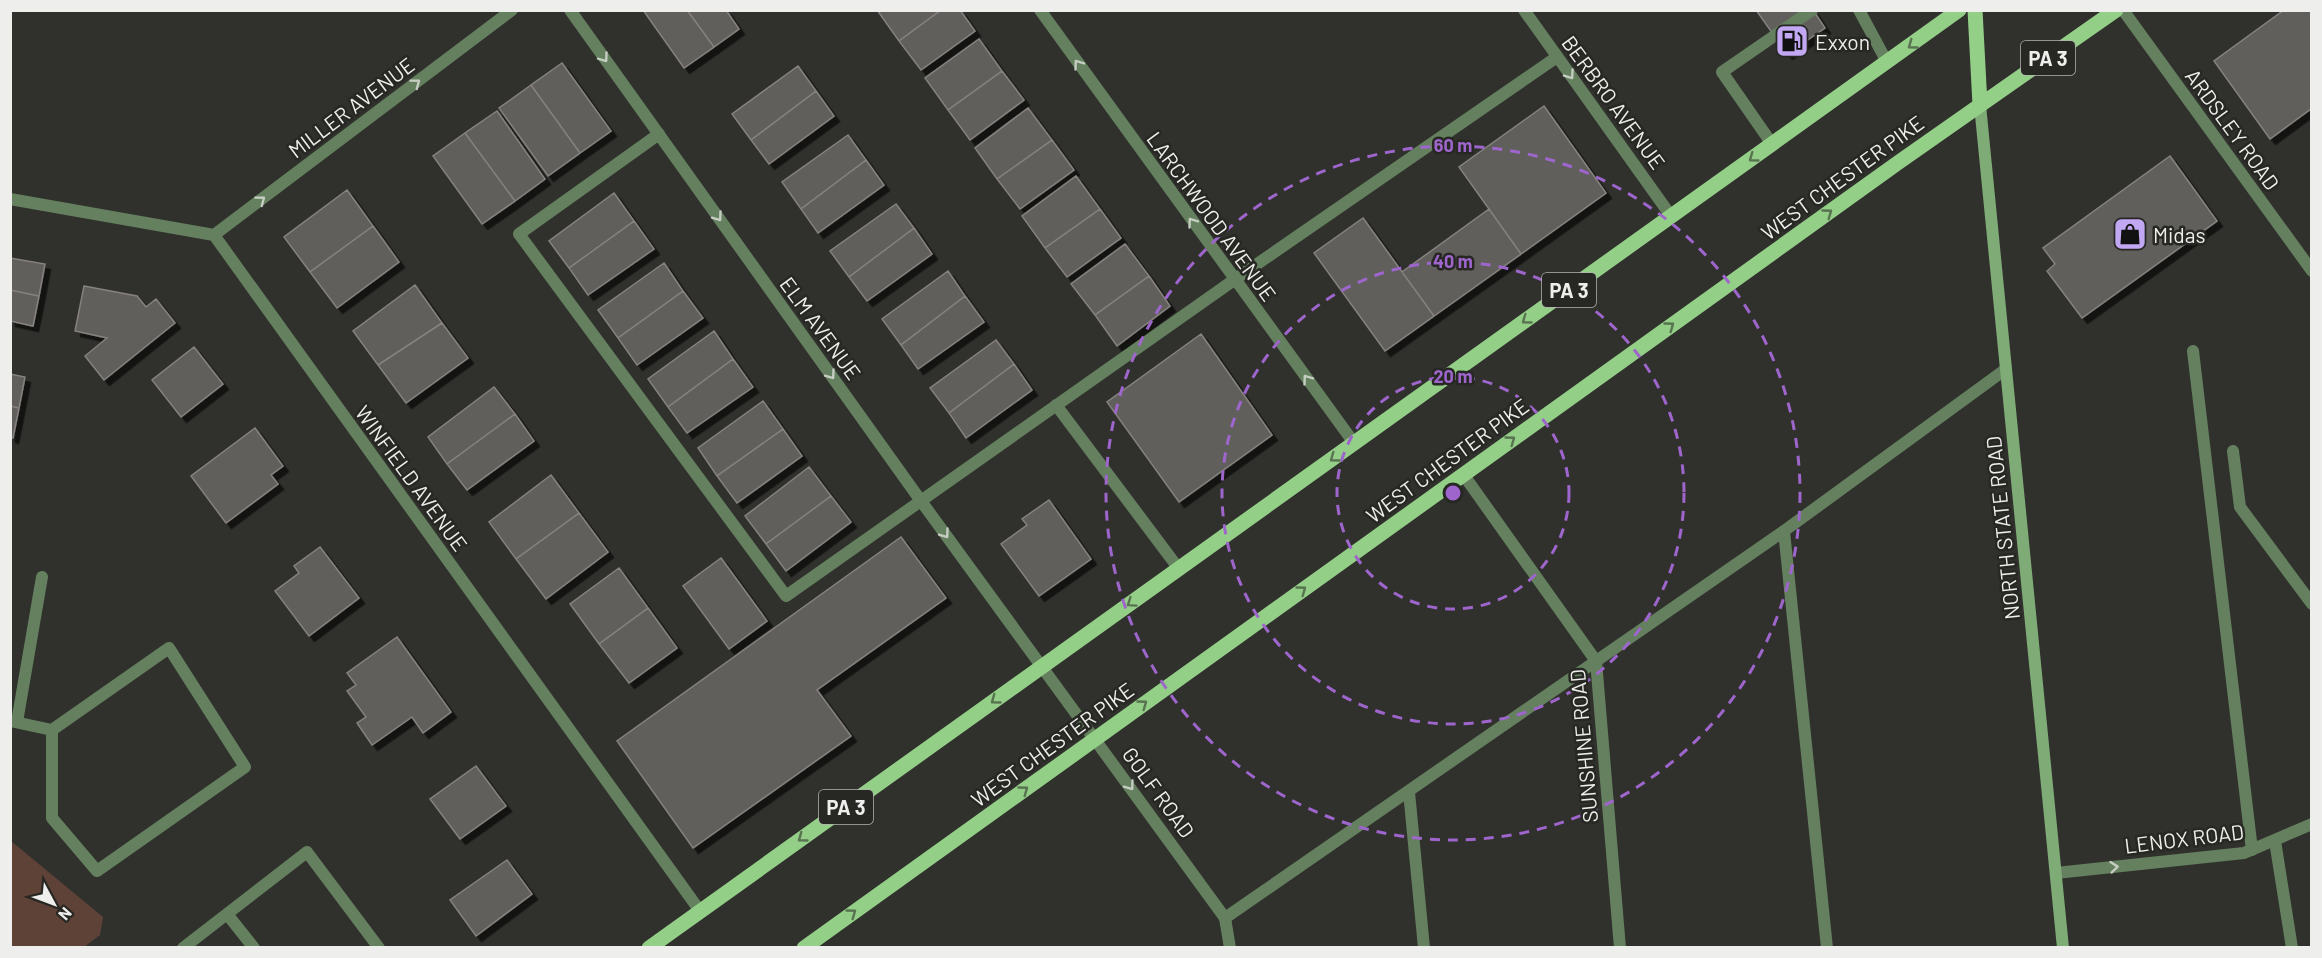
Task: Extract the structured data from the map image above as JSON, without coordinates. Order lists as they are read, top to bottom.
{
  "streets": {
    "main road": ["PA 3", "WEST CHESTER PIKE", "NORTH STATE ROAD"],
    "street": [
      "BERBRO AVENUE",
      "MILLER AVENUE",
      "ARDSLEY ROAD",
      "LARCHWOOD AVENUE",
      "ELM AVENUE",
      "WINFIELD AVENUE",
      "SUNSHINE ROAD",
      "GOLF ROAD",
      "LENOX ROAD"
    ]
  },
  "crossings": [
    ["PA 3", "BERBRO AVENUE"],
    ["PA 3", "LARCHWOOD AVENUE"],
    ["PA 3", "ELM AVENUE"],
    ["PA 3", "WINFIELD AVENUE"],
    ["PA 3", "GOLF ROAD"],
    ["MILLER AVENUE", "WINFIELD AVENUE"],
    ["WEST CHESTER PIKE", "NORTH STATE ROAD"],
    ["WEST CHESTER PIKE", "SUNSHINE ROAD"],
    ["WEST CHESTER PIKE", "GOLF ROAD"],
    ["ELM AVENUE", "GOLF ROAD"],
    ["NORTH STATE ROAD", "LENOX ROAD"]
  ],
  "one_way": [
    "BERBRO AVENUE",
    "MILLER AVENUE",
    "LARCHWOOD AVENUE",
    "ELM AVENUE",
    "GOLF ROAD",
    "LENOX ROAD"
  ],
  "places": {
    "fuel station": ["Exxon"],
    "shop": ["Midas"]
  },
  "north": "bottom right",
  "rings": ["60 m", "40 m", "20 m"]
}
